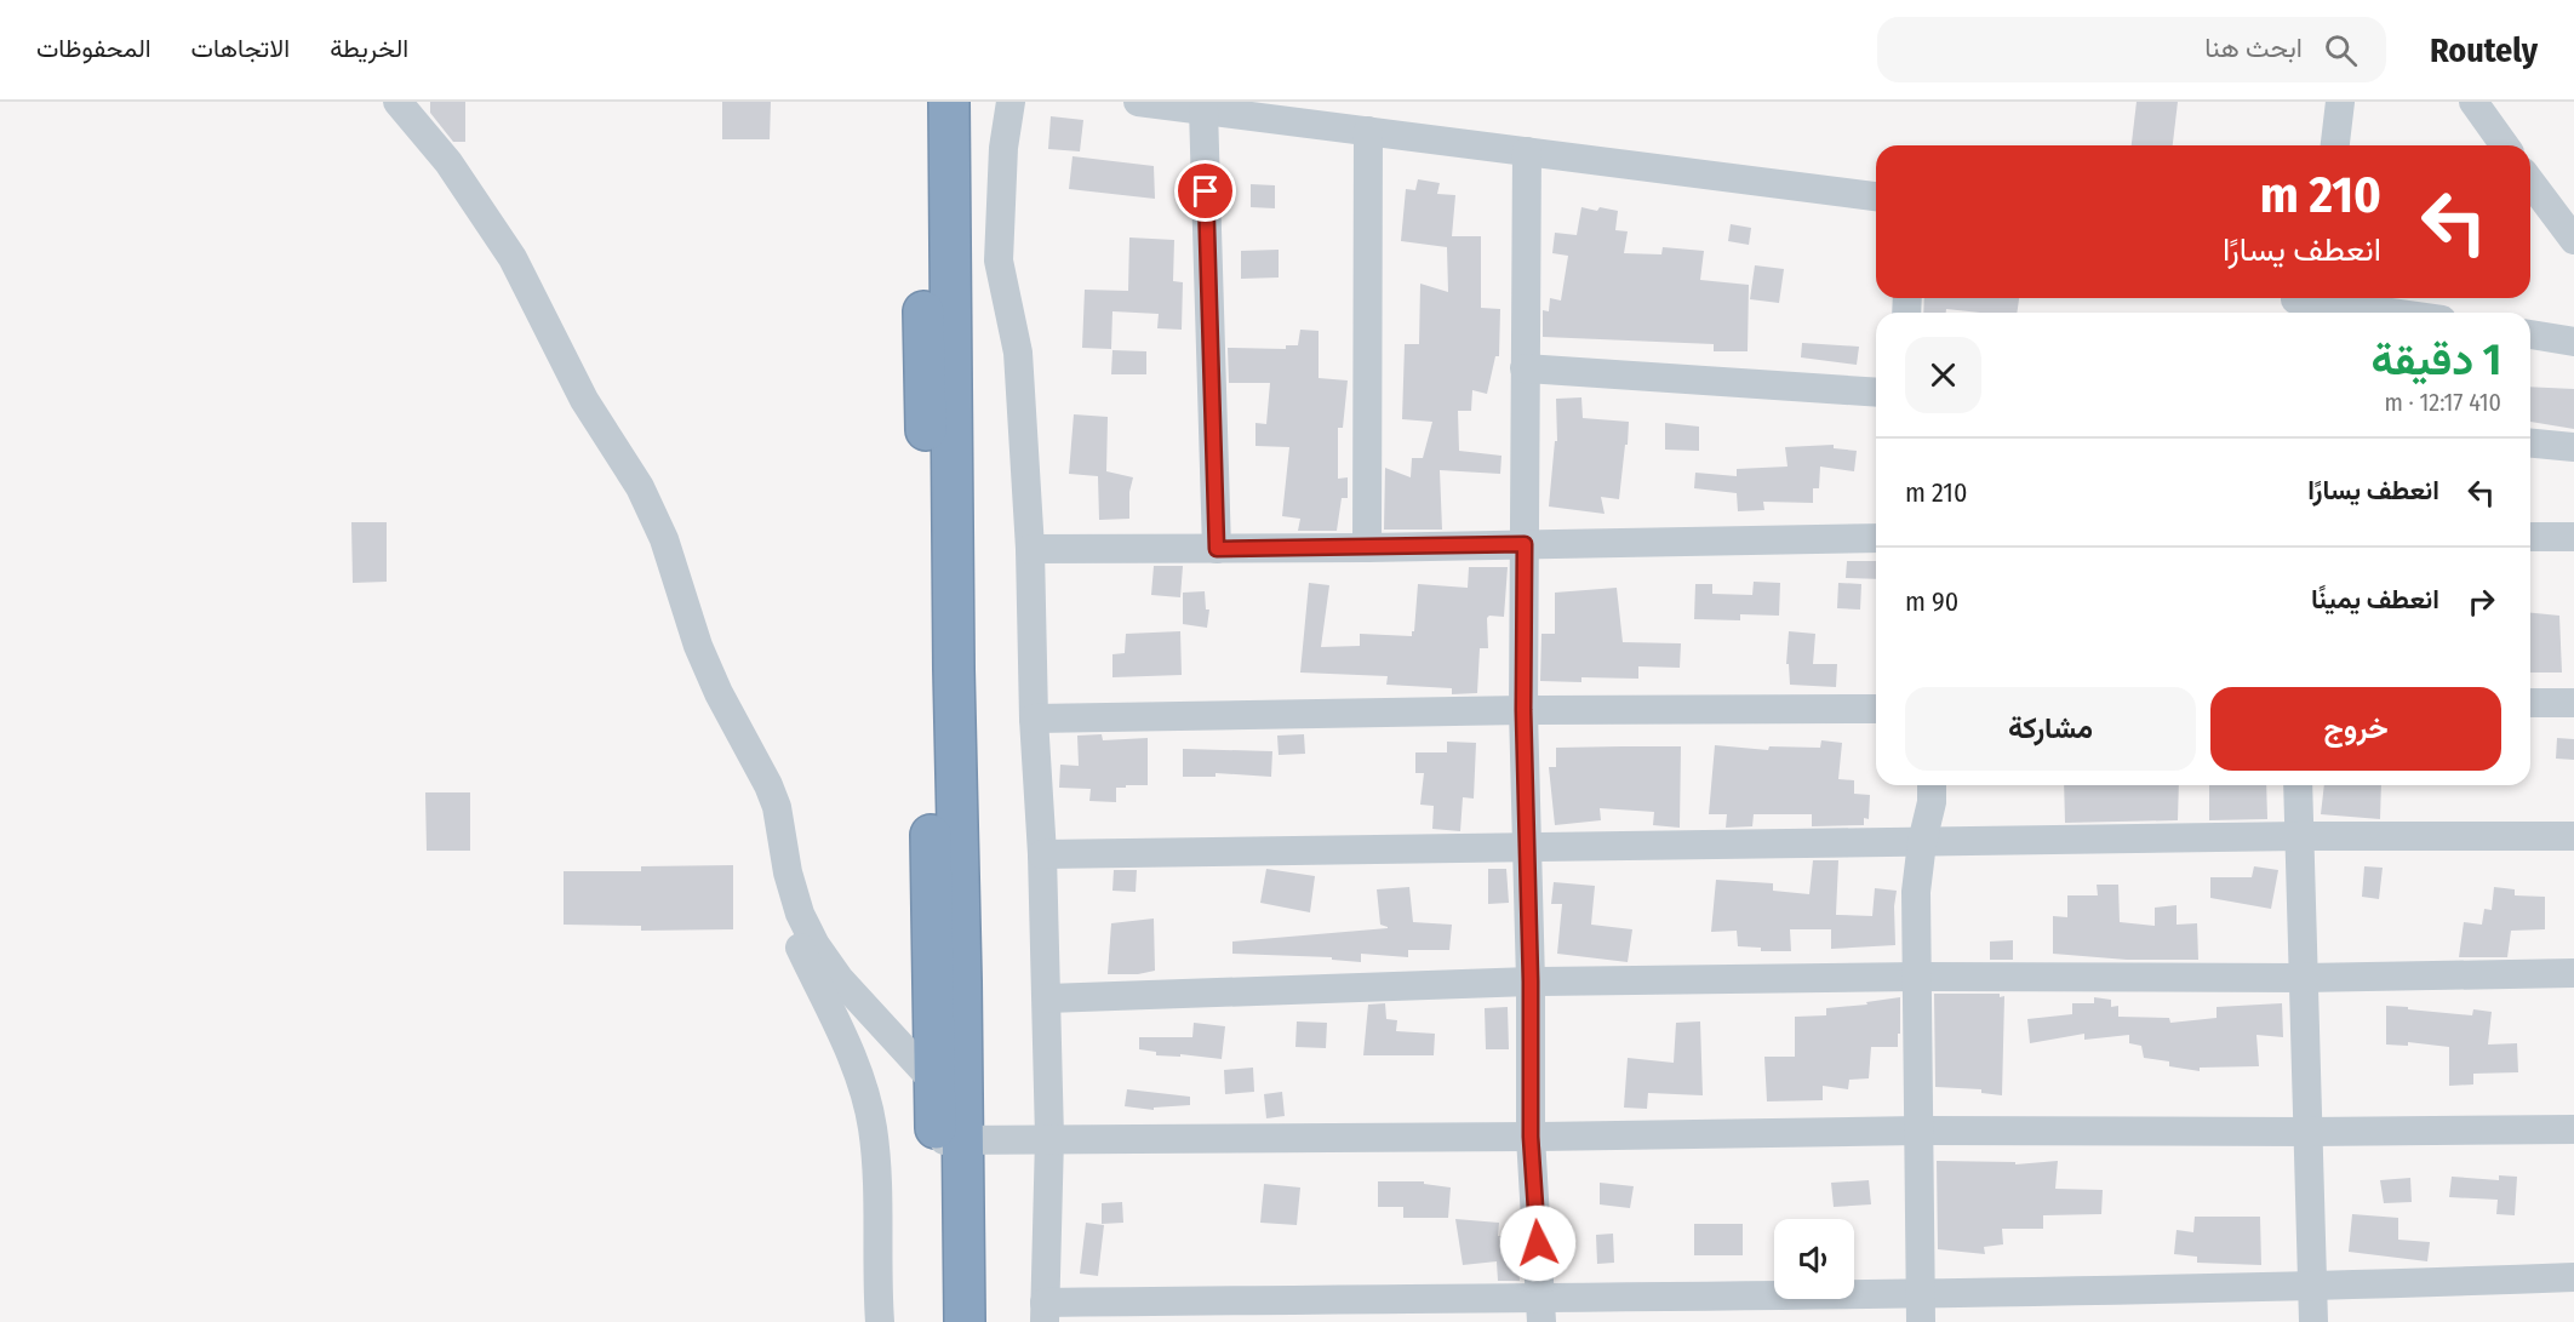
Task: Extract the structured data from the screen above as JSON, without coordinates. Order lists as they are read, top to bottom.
{
  "page": {
    "header": "Routely",
    "search": "ابحث هنا",
    "nav": ["الخريطة", "الاتجاهات", "المحفوظات"],
    "turn": ["210 m", "انعطف يسارًا"],
    "heading": ["1 دقيقة", "410 m · 12:17"],
    "list": [
      {
        "name": "انعطف يسارًا",
        "value": "210 m"
      },
      {
        "name": "انعطف يمينًا",
        "value": "90 m"
      }
    ],
    "buttons": ["خروج", "مشاركة"]
  }
}
